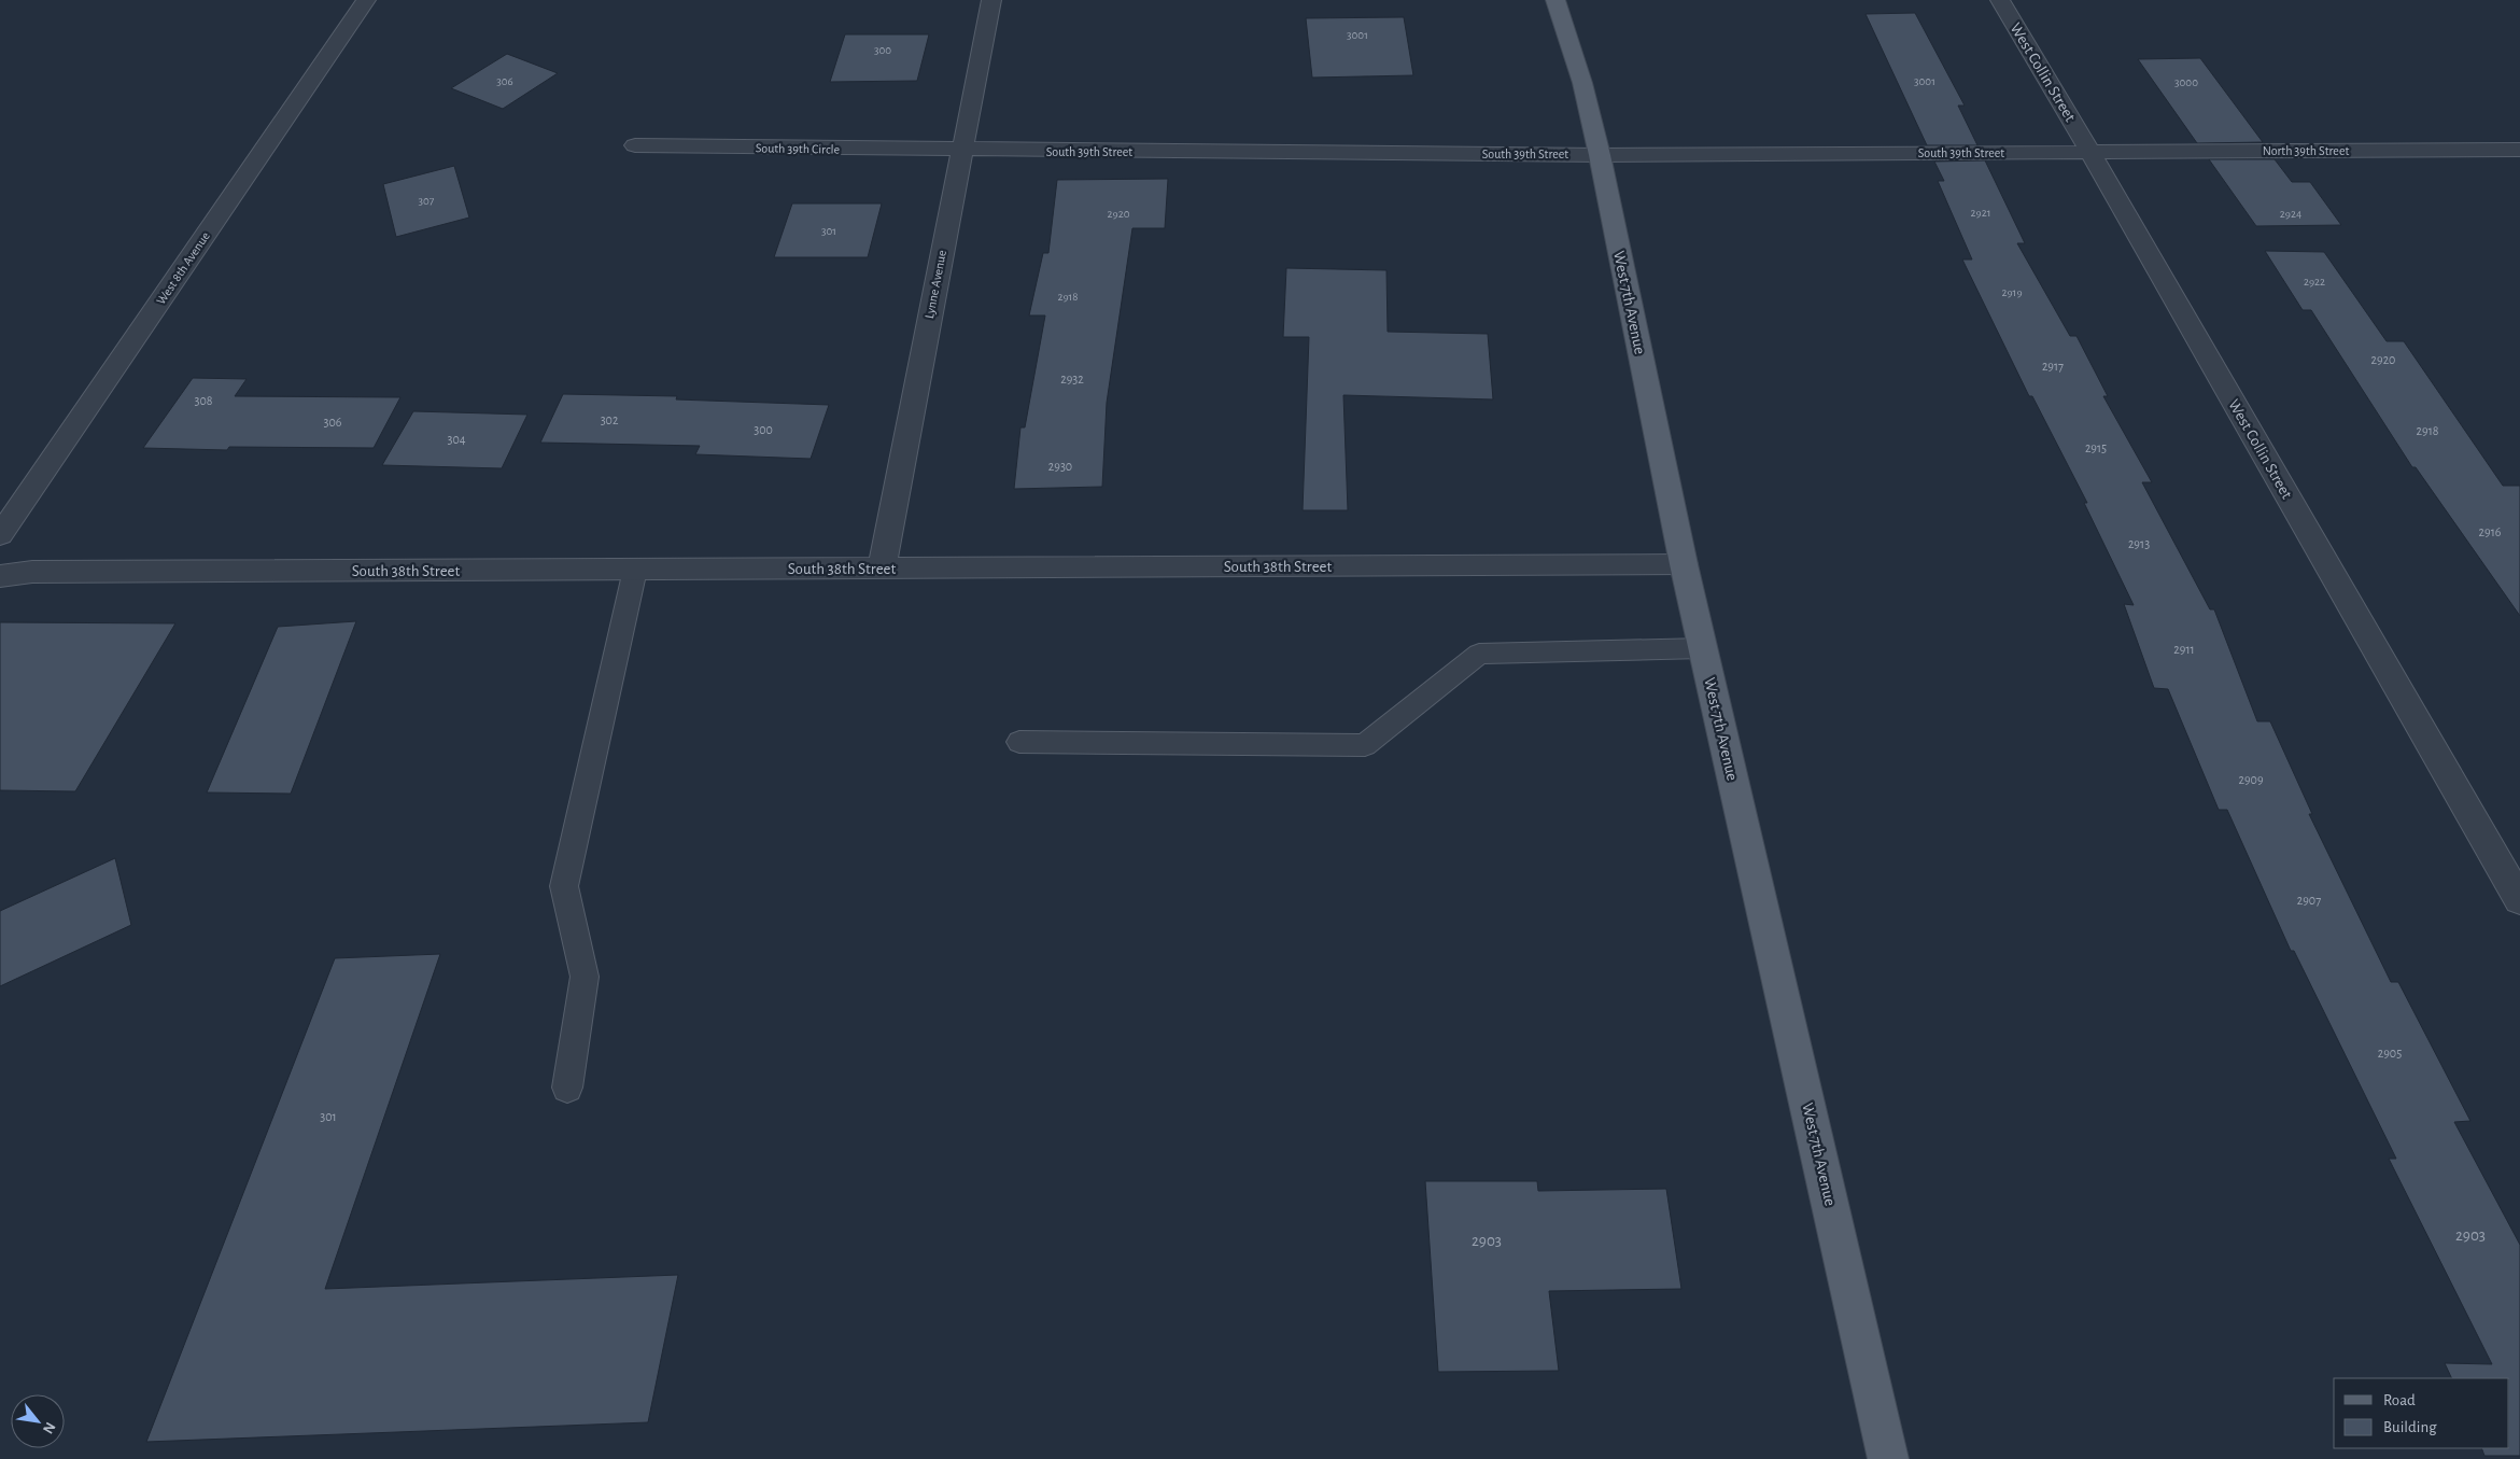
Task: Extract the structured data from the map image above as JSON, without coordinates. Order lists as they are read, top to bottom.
{
  "streets": {
    "main road": ["West 7th Avenue"],
    "street": [
      "West Collin Street",
      "South 39th Circle",
      "North 39th Street",
      "South 39th Street",
      "West 8th Avenue",
      "Lynne Avenue",
      "South 38th Street"
    ]
  },
  "crossings": [
    ["West Collin Street", "North 39th Street"],
    ["West Collin Street", "South 39th Street"],
    ["South 39th Circle", "South 39th Street"],
    ["South 39th Circle", "Lynne Avenue"],
    ["North 39th Street", "South 39th Street"],
    ["South 39th Street", "Lynne Avenue"],
    ["South 39th Street", "West 7th Avenue"],
    ["Lynne Avenue", "South 38th Street"],
    ["West 7th Avenue", "South 38th Street"]
  ],
  "house_numbers": [
    "3001",
    "300",
    "306",
    "3001",
    "3000",
    "307",
    "2921",
    "2920",
    "2924",
    "301",
    "2922",
    "2919",
    "2918",
    "2920",
    "2917",
    "2932",
    "308",
    "302",
    "306",
    "300",
    "2918",
    "304",
    "2915",
    "2930",
    "2916",
    "2913",
    "2911",
    "2909",
    "2907",
    "2905",
    "301",
    "2903",
    "2903"
  ],
  "legend": ["Road", "Building"],
  "north": "bottom right"
}
